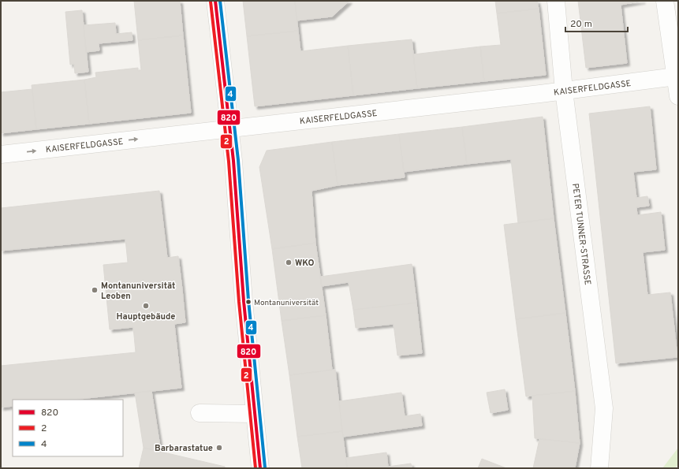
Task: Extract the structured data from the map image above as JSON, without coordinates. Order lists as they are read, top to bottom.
{
  "streets": {
    "street": ["KAISERFELDGASSE", "PETER TUNNER-STRASSE"]
  },
  "crossings": [
    ["KAISERFELDGASSE", "PETER TUNNER-STRASSE"]
  ],
  "places": [
    "WKO",
    "Montanuniversität Leoben",
    "Montanuniversität",
    "Hauptgebäude",
    "Barbarastatue"
  ],
  "lines": ["transit line 820", "transit line 4", "transit line 2"],
  "legend": ["820", "2", "4"],
  "scale_bar": "20 m"
}
